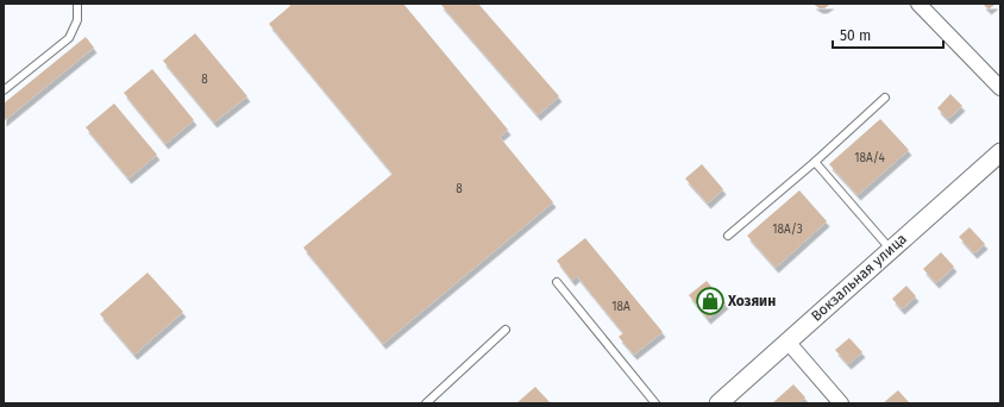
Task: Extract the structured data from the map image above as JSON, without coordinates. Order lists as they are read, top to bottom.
{
  "streets": {
    "street": ["Вокзальная улица"]
  },
  "places": {
    "shop": ["Хозяин"]
  },
  "house_numbers": [
    "8",
    "18А/4",
    "8",
    "18А/3",
    "18А"
  ],
  "scale_bar": "50 m"
}
